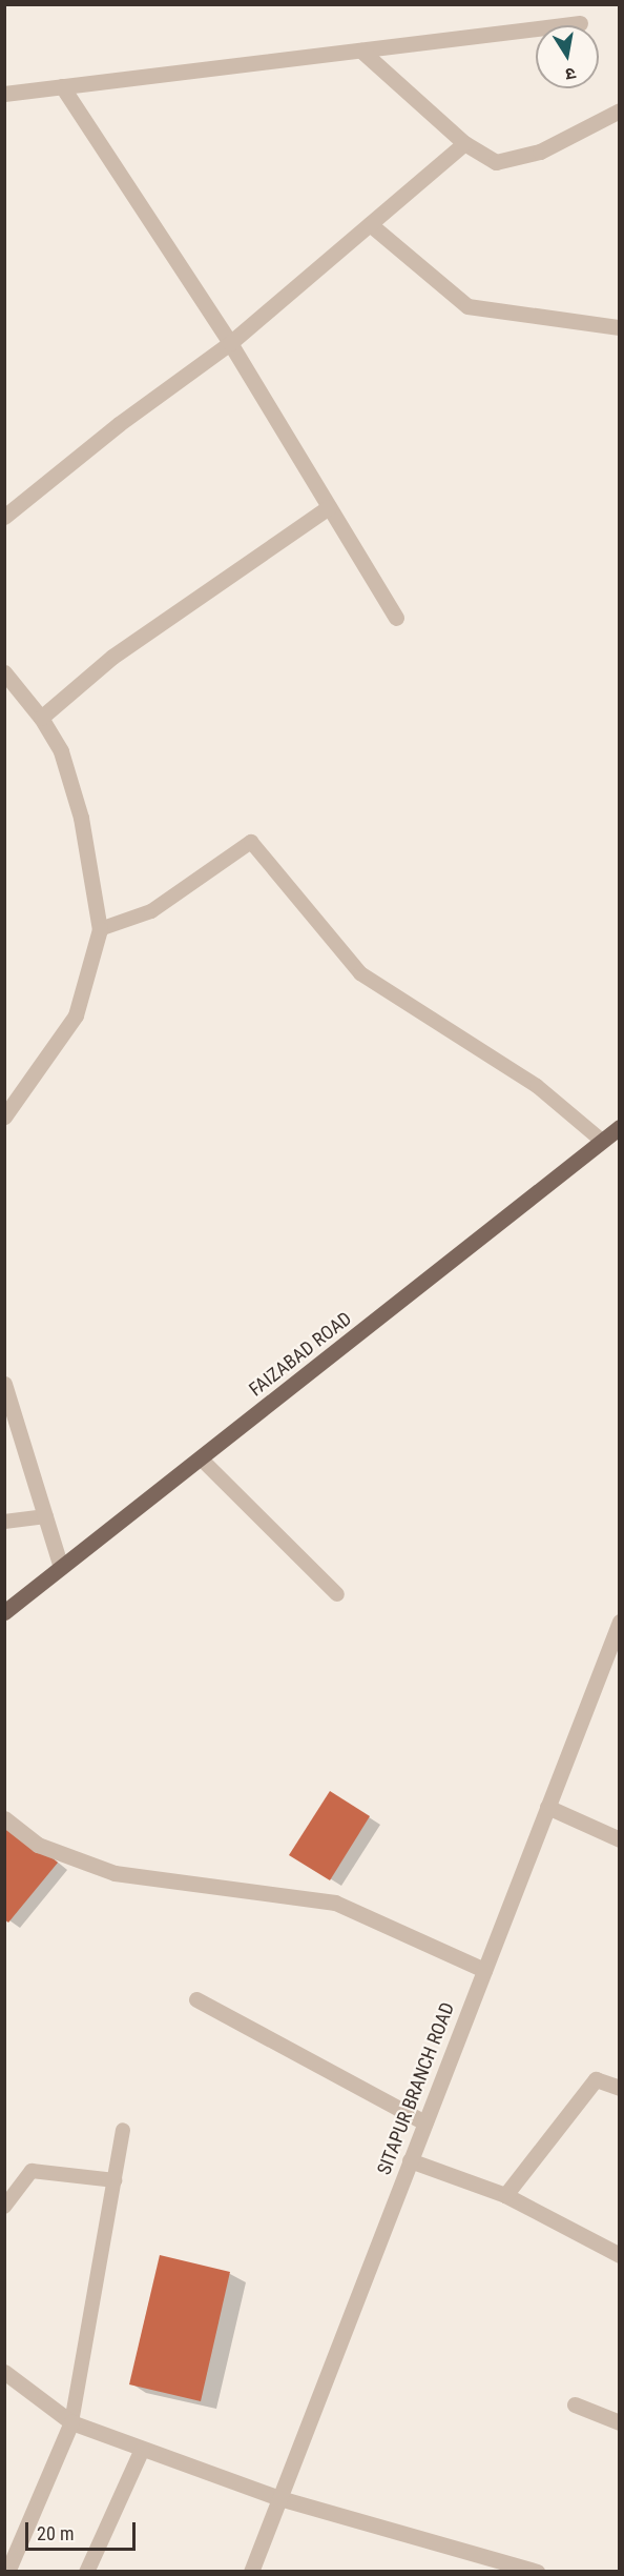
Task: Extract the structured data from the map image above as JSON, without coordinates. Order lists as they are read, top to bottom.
{
  "streets": {
    "main road": ["FAIZABAD ROAD"],
    "street": ["SITAPUR BRANCH ROAD"]
  },
  "scale_bar": "20 m",
  "north": "bottom"
}
